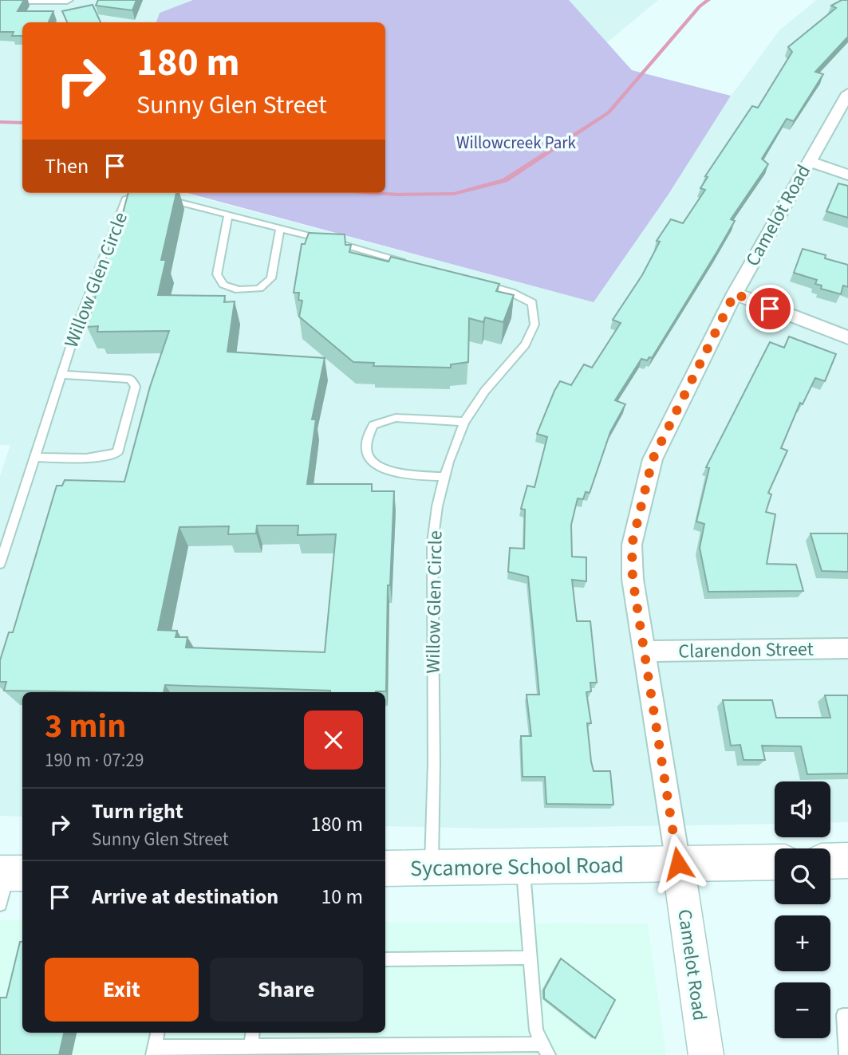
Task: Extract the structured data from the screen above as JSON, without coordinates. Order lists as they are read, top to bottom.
{
  "streets": {
    "main road": ["Sycamore School Road"],
    "street": ["Camelot Road", "Clarendon Street"],
    "lane": ["Willow Glen Circle"]
  },
  "crossings": [
    ["Camelot Road", "Clarendon Street"],
    ["Camelot Road", "Sycamore School Road"],
    ["Willow Glen Circle", "Sycamore School Road"]
  ],
  "parks": ["Willowcreek Park"],
  "page": {
    "turn": ["180 m", "Sunny Glen Street"],
    "then": "Then",
    "heading": ["3 min", "190 m · 07:29"],
    "map_buttons": ["+", "−"],
    "list": [
      {
        "name": "Turn right",
        "note": "Sunny Glen Street",
        "value": "180 m"
      },
      {
        "name": "Arrive at destination",
        "value": "10 m"
      }
    ],
    "buttons": ["Exit", "Share"]
  }
}
